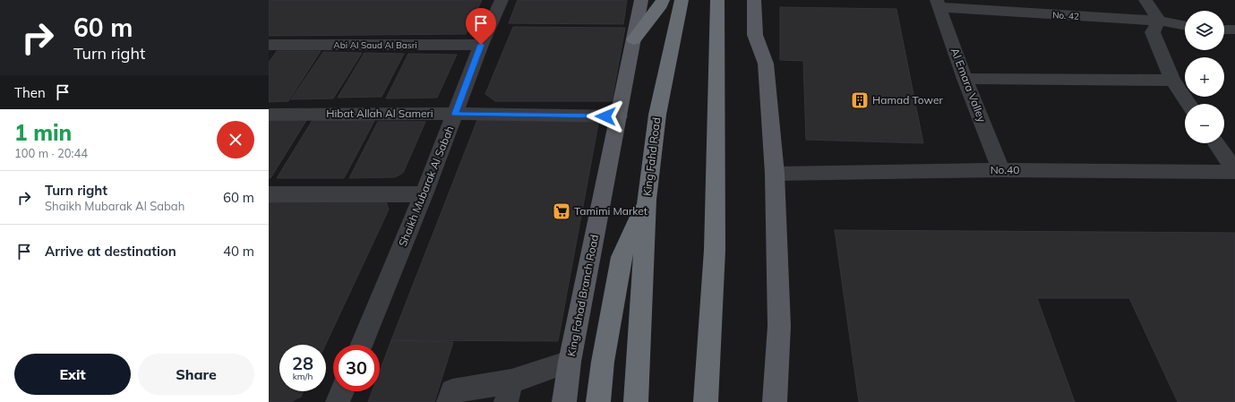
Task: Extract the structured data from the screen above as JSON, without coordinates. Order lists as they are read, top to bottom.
{
  "streets": {
    "highway": ["King Fahd Road"],
    "main road": ["King Fahad Branch Road"],
    "street": [
      "No. 42",
      "Abi Al Saud Al Basri",
      "Al Emara Valley",
      "Hibat Allah Al Sameri",
      "No.40",
      "Shaikh Mubarak Al Sabah"
    ]
  },
  "crossings": [
    ["No. 42", "Al Emara Valley"],
    ["Abi Al Saud Al Basri", "Shaikh Mubarak Al Sabah"],
    ["Al Emara Valley", "No.40"],
    ["Hibat Allah Al Sameri", "Shaikh Mubarak Al Sabah"],
    ["Hibat Allah Al Sameri", "King Fahad Branch Road"]
  ],
  "places": {
    "building": ["Hamad Tower"],
    "supermarket": ["Tamimi Market"]
  },
  "page": {
    "turn": ["60 m", "Turn right"],
    "map_buttons": ["+", "−"],
    "then": "Then",
    "heading": ["1 min", "100 m · 20:44"],
    "list": [
      {
        "name": "Turn right",
        "note": "Shaikh Mubarak Al Sabah",
        "value": "60 m"
      },
      {
        "name": "Arrive at destination",
        "value": "40 m"
      }
    ],
    "speed": "28 km/h",
    "limit": "30",
    "buttons": ["Exit", "Share"]
  }
}
